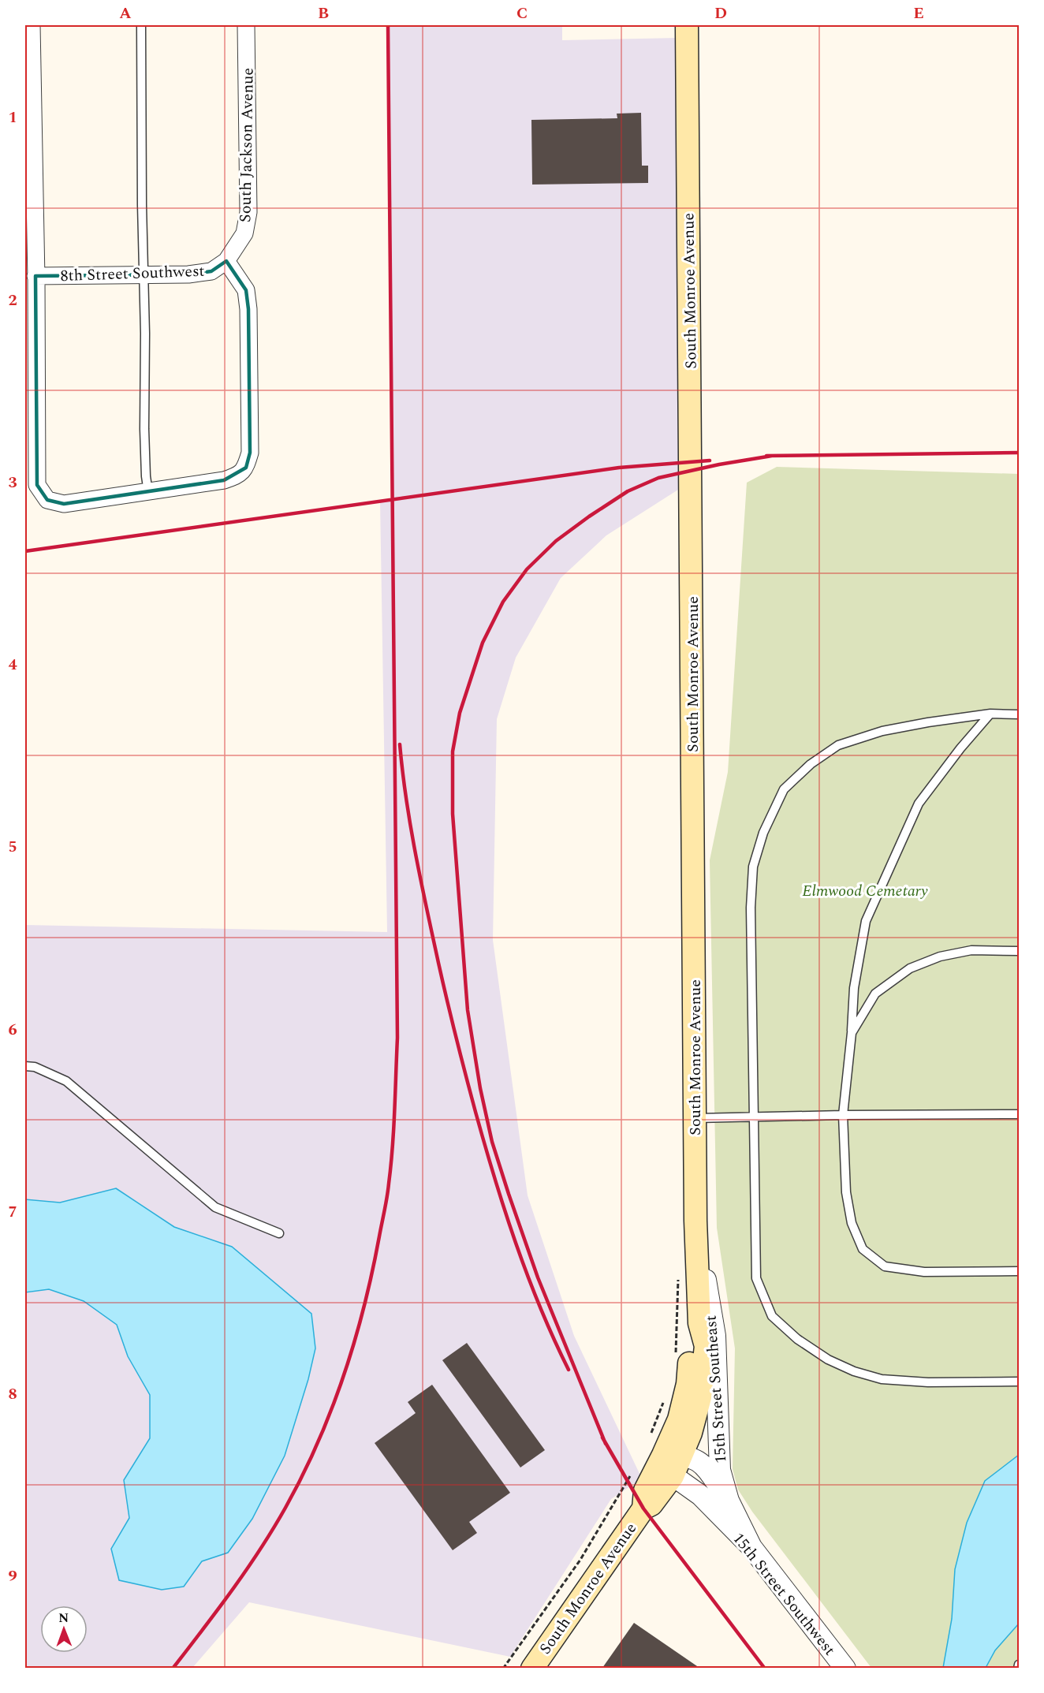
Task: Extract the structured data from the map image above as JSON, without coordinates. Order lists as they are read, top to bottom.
{
  "streets": {
    "main road": ["South Monroe Avenue"],
    "street": [
      "South Jackson Avenue",
      "8th Street Southwest",
      "15th Street Southeast",
      "15th Street Southwest"
    ]
  },
  "crossings": [
    ["South Jackson Avenue", "8th Street Southwest"],
    ["South Monroe Avenue", "15th Street Southeast"],
    ["South Monroe Avenue", "15th Street Southwest"],
    ["15th Street Southeast", "15th Street Southwest"]
  ],
  "parks": ["Elmwood Cemetary"],
  "north": "top",
  "grid": {
    "columns": [
      "A",
      "B",
      "C",
      "D",
      "E"
    ],
    "rows": [
      "1",
      "2",
      "3",
      "4",
      "5",
      "6",
      "7",
      "8",
      "9"
    ]
  }
}
